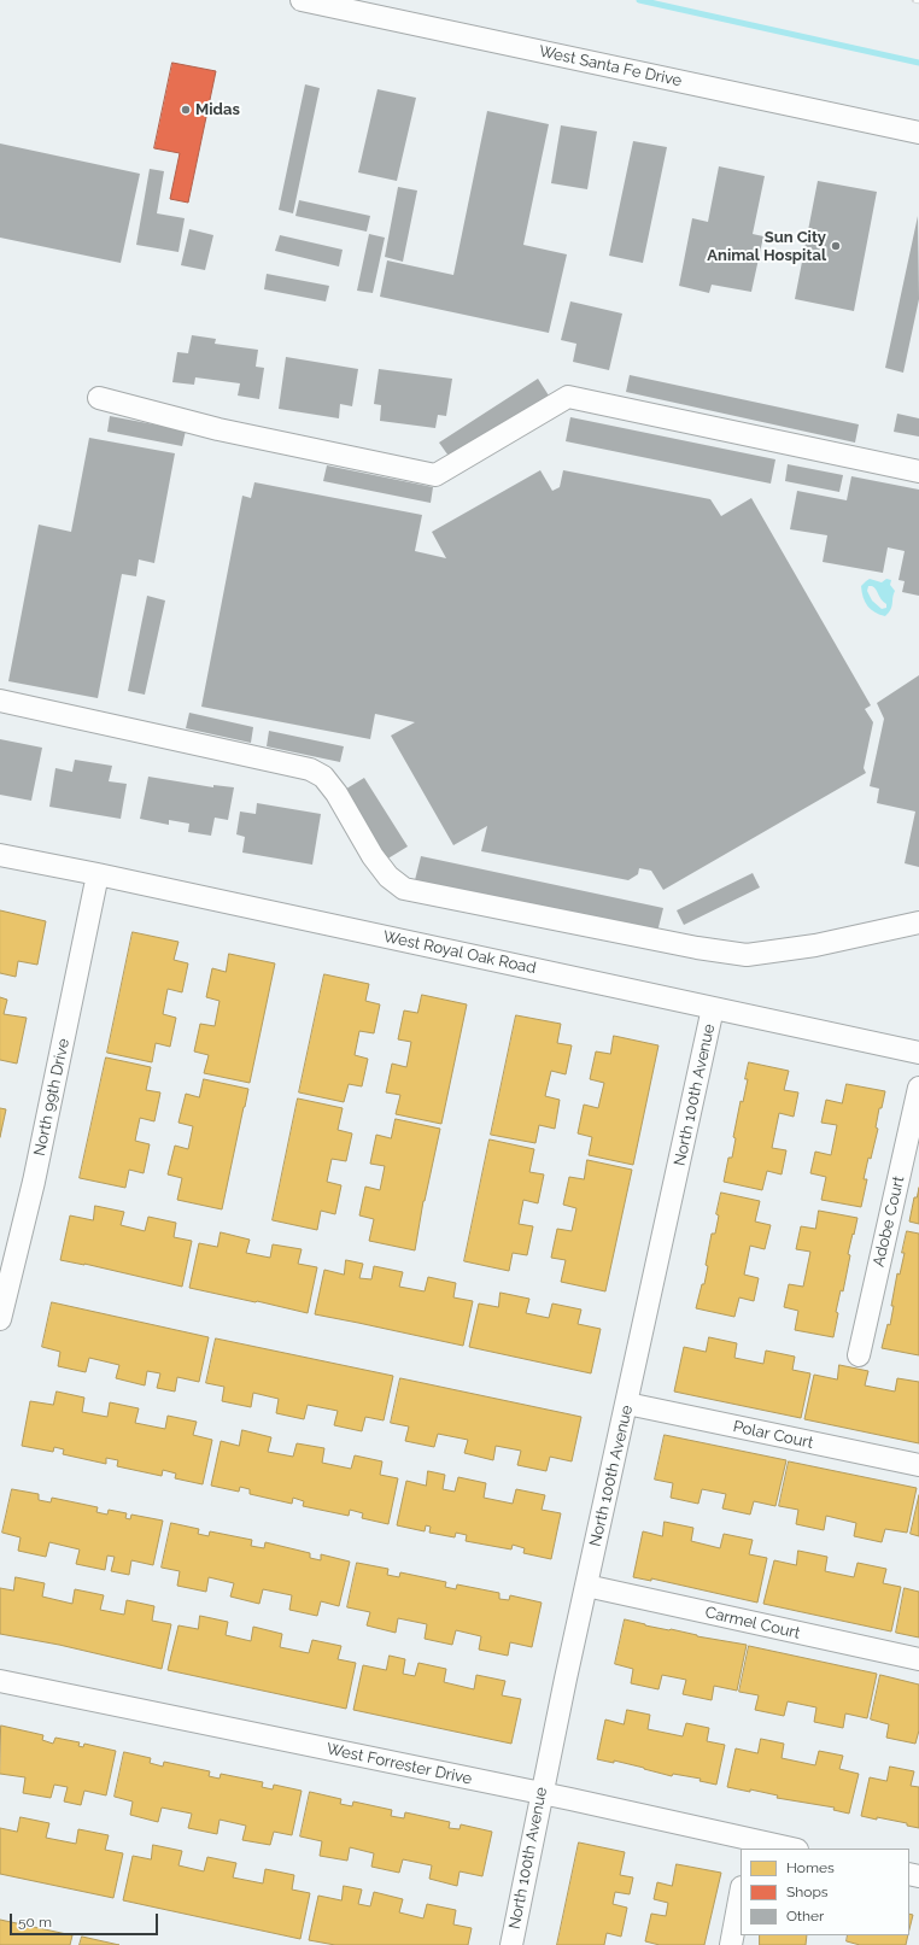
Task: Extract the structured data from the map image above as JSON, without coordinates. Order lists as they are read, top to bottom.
{
  "streets": {
    "street": [
      "West Santa Fe Drive",
      "West Royal Oak Road",
      "North 100th Avenue",
      "North 99th Drive",
      "Adobe Court",
      "Polar Court",
      "Carmel Court",
      "West Forrester Drive"
    ]
  },
  "crossings": [
    ["West Royal Oak Road", "North 100th Avenue"],
    ["West Royal Oak Road", "North 99th Drive"],
    ["North 100th Avenue", "Polar Court"],
    ["North 100th Avenue", "Carmel Court"],
    ["North 100th Avenue", "West Forrester Drive"]
  ],
  "places": ["Midas", "Sun City Animal Hospital"],
  "legend": ["Homes", "Shops", "Other"],
  "scale_bar": "50 m"
}
